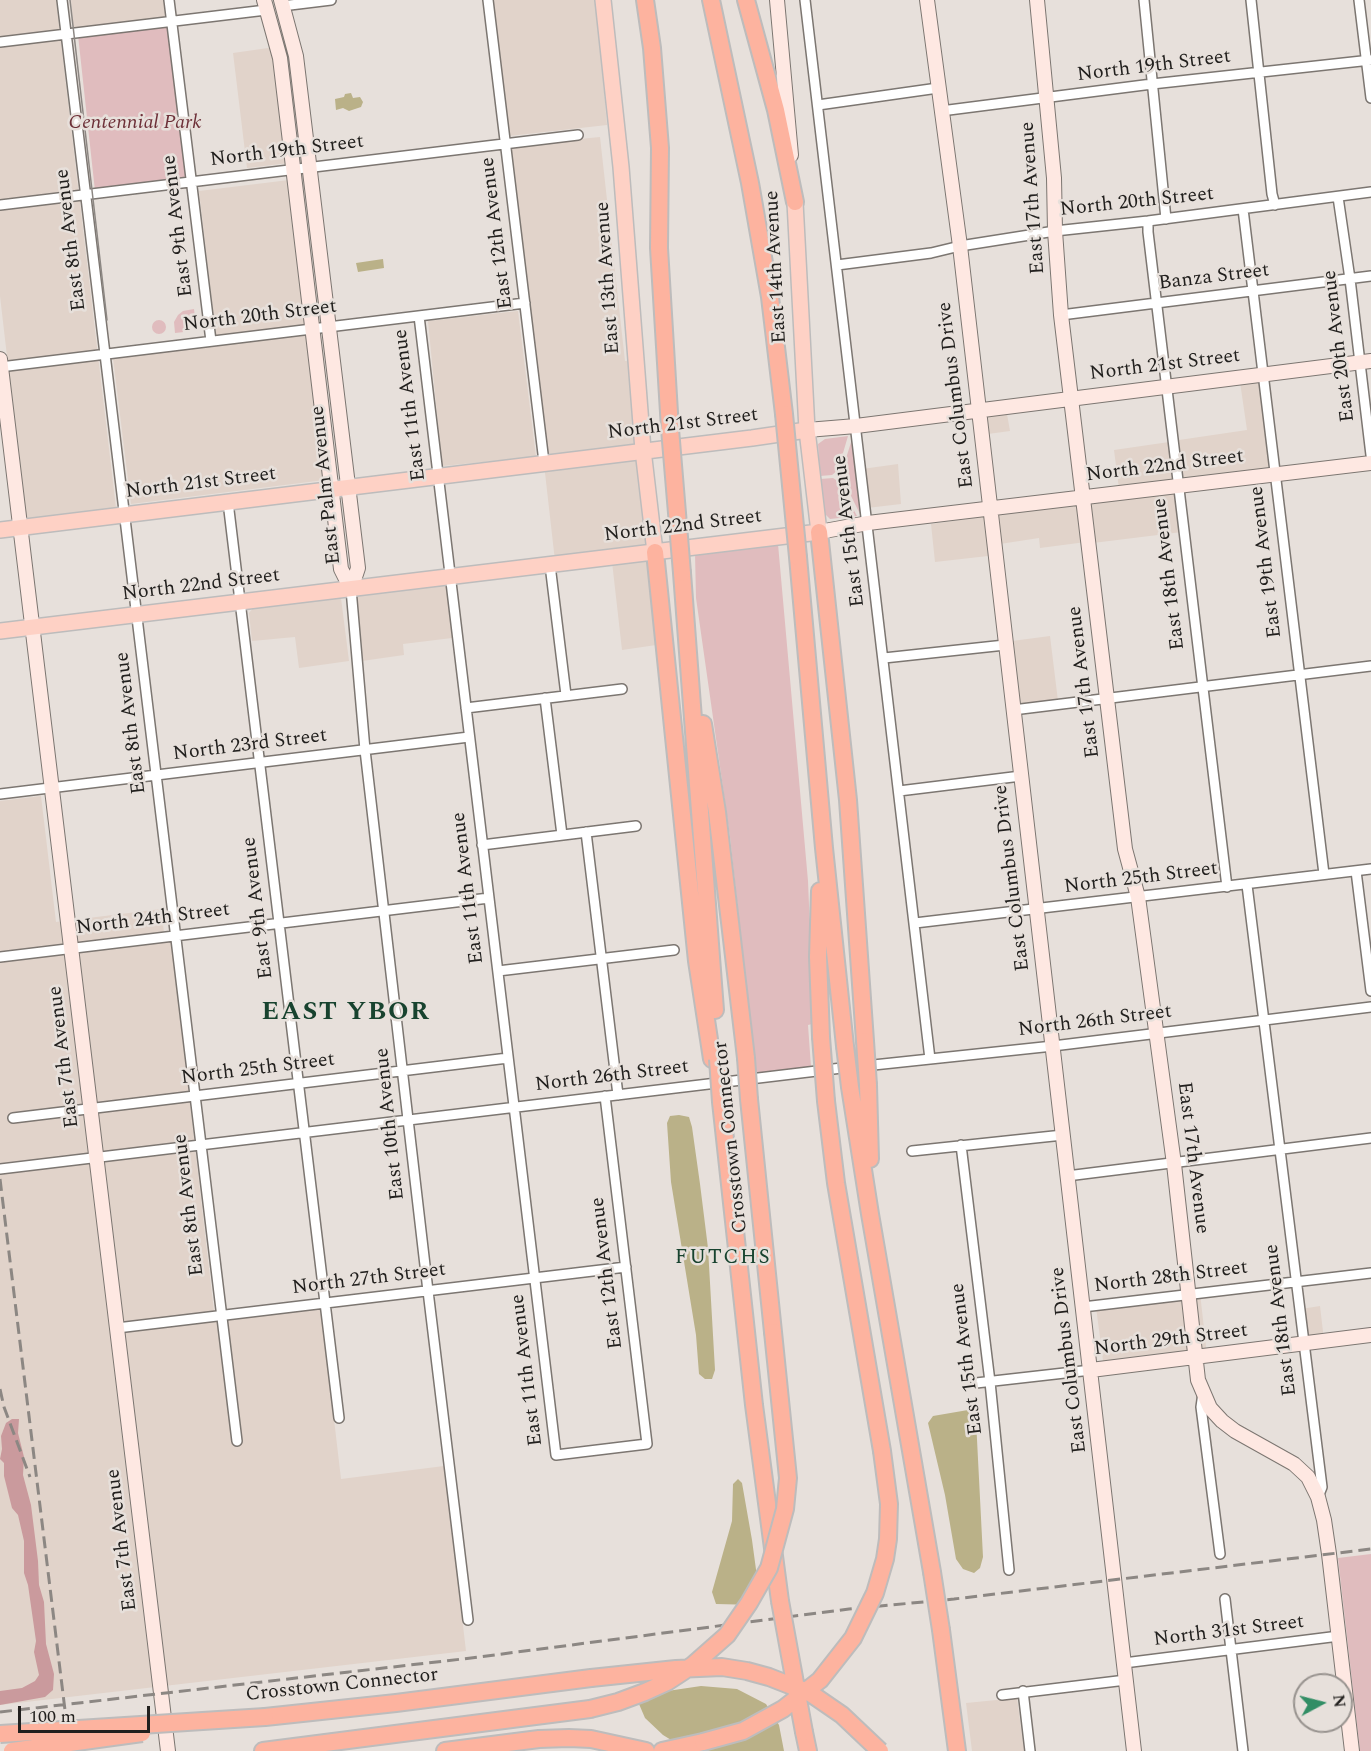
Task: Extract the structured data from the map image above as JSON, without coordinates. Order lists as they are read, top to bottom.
{
  "streets": {
    "highway": ["Crosstown Connector"],
    "main road": [
      "East 17th Avenue",
      "East 14th Avenue",
      "East 13th Avenue",
      "North 21st Street",
      "East Columbus Drive",
      "North 22nd Street",
      "East Palm Avenue",
      "East 18th Avenue",
      "East 7th Avenue",
      "North 29th Street"
    ],
    "street": [
      "North 19th Street",
      "North 20th Street",
      "East 9th Avenue",
      "East 12th Avenue",
      "East 8th Avenue",
      "Banza Street",
      "East 20th Avenue",
      "East 11th Avenue",
      "East 15th Avenue",
      "East 19th Avenue",
      "North 23rd Street",
      "North 25th Street",
      "North 24th Street",
      "North 26th Street",
      "East 10th Avenue",
      "North 28th Street",
      "North 27th Street",
      "North 31st Street"
    ]
  },
  "crossings": [
    ["North 19th Street", "East 17th Avenue"],
    ["North 19th Street", "East 9th Avenue"],
    ["North 19th Street", "East 12th Avenue"],
    ["North 19th Street", "East 8th Avenue"],
    ["North 19th Street", "East Columbus Drive"],
    ["North 19th Street", "East Palm Avenue"],
    ["East 17th Avenue", "North 20th Street"],
    ["East 17th Avenue", "Banza Street"],
    ["East 17th Avenue", "North 21st Street"],
    ["East 17th Avenue", "North 22nd Street"],
    ["East 17th Avenue", "North 25th Street"],
    ["East 17th Avenue", "North 26th Street"],
    ["East 17th Avenue", "North 28th Street"],
    ["East 17th Avenue", "North 29th Street"],
    ["North 20th Street", "East 9th Avenue"],
    ["North 20th Street", "East 12th Avenue"],
    ["North 20th Street", "East 8th Avenue"],
    ["North 20th Street", "East 20th Avenue"],
    ["North 20th Street", "East Columbus Drive"],
    ["North 20th Street", "East 11th Avenue"],
    ["North 20th Street", "East Palm Avenue"],
    ["North 20th Street", "East 15th Avenue"],
    ["North 20th Street", "East 19th Avenue"],
    ["North 20th Street", "East 18th Avenue"],
    ["North 20th Street", "East 7th Avenue"],
    ["East 9th Avenue", "North 21st Street"],
    ["East 9th Avenue", "North 22nd Street"],
    ["East 9th Avenue", "North 23rd Street"],
    ["East 9th Avenue", "North 25th Street"],
    ["East 9th Avenue", "North 24th Street"],
    ["East 9th Avenue", "North 26th Street"],
    ["East 9th Avenue", "North 27th Street"],
    ["East 12th Avenue", "North 21st Street"],
    ["East 12th Avenue", "East 11th Avenue"],
    ["East 12th Avenue", "North 26th Street"],
    ["East 12th Avenue", "North 27th Street"],
    ["East 8th Avenue", "North 21st Street"],
    ["East 8th Avenue", "North 22nd Street"],
    ["East 8th Avenue", "North 23rd Street"],
    ["East 8th Avenue", "North 25th Street"],
    ["East 8th Avenue", "North 24th Street"],
    ["East 8th Avenue", "North 26th Street"],
    ["East 8th Avenue", "North 27th Street"],
    ["East 14th Avenue", "North 21st Street"],
    ["East 14th Avenue", "North 22nd Street"],
    ["East 13th Avenue", "North 21st Street"],
    ["East 13th Avenue", "North 22nd Street"],
    ["Banza Street", "East 20th Avenue"],
    ["Banza Street", "East 19th Avenue"],
    ["Banza Street", "East 18th Avenue"],
    ["East 20th Avenue", "North 21st Street"],
    ["North 21st Street", "East Columbus Drive"],
    ["North 21st Street", "East 11th Avenue"],
    ["North 21st Street", "East Palm Avenue"],
    ["North 21st Street", "East 15th Avenue"],
    ["North 21st Street", "East 19th Avenue"],
    ["North 21st Street", "East 18th Avenue"],
    ["North 21st Street", "East 7th Avenue"],
    ["East Columbus Drive", "North 22nd Street"],
    ["East Columbus Drive", "North 25th Street"],
    ["East Columbus Drive", "North 26th Street"],
    ["East Columbus Drive", "North 28th Street"],
    ["East Columbus Drive", "North 29th Street"],
    ["East Columbus Drive", "North 31st Street"],
    ["East 11th Avenue", "North 22nd Street"],
    ["East 11th Avenue", "North 23rd Street"],
    ["East 11th Avenue", "North 25th Street"],
    ["East 11th Avenue", "North 24th Street"],
    ["East 11th Avenue", "North 26th Street"],
    ["East 11th Avenue", "North 27th Street"],
    ["North 22nd Street", "East Palm Avenue"],
    ["North 22nd Street", "East 15th Avenue"],
    ["North 22nd Street", "East 19th Avenue"],
    ["North 22nd Street", "East 18th Avenue"],
    ["North 22nd Street", "East 7th Avenue"],
    ["North 22nd Street", "East 10th Avenue"],
    ["East Palm Avenue", "East 10th Avenue"],
    ["East 15th Avenue", "North 25th Street"],
    ["East 15th Avenue", "North 26th Street"],
    ["East 15th Avenue", "North 29th Street"],
    ["East 19th Avenue", "North 25th Street"],
    ["East 18th Avenue", "North 25th Street"],
    ["East 18th Avenue", "North 26th Street"],
    ["East 18th Avenue", "North 28th Street"],
    ["East 18th Avenue", "North 29th Street"],
    ["East 18th Avenue", "North 31st Street"],
    ["North 23rd Street", "East 7th Avenue"],
    ["North 23rd Street", "East 10th Avenue"],
    ["North 25th Street", "East 7th Avenue"],
    ["North 25th Street", "East 10th Avenue"],
    ["North 24th Street", "East 7th Avenue"],
    ["North 24th Street", "East 10th Avenue"],
    ["North 26th Street", "East 7th Avenue"],
    ["North 26th Street", "East 10th Avenue"],
    ["East 7th Avenue", "North 27th Street"],
    ["East 10th Avenue", "North 27th Street"]
  ],
  "districts": ["EAST YBOR", "FUTCHS"],
  "parks": ["Centennial Park"],
  "scale_bar": "100 m",
  "north": "right"
}
